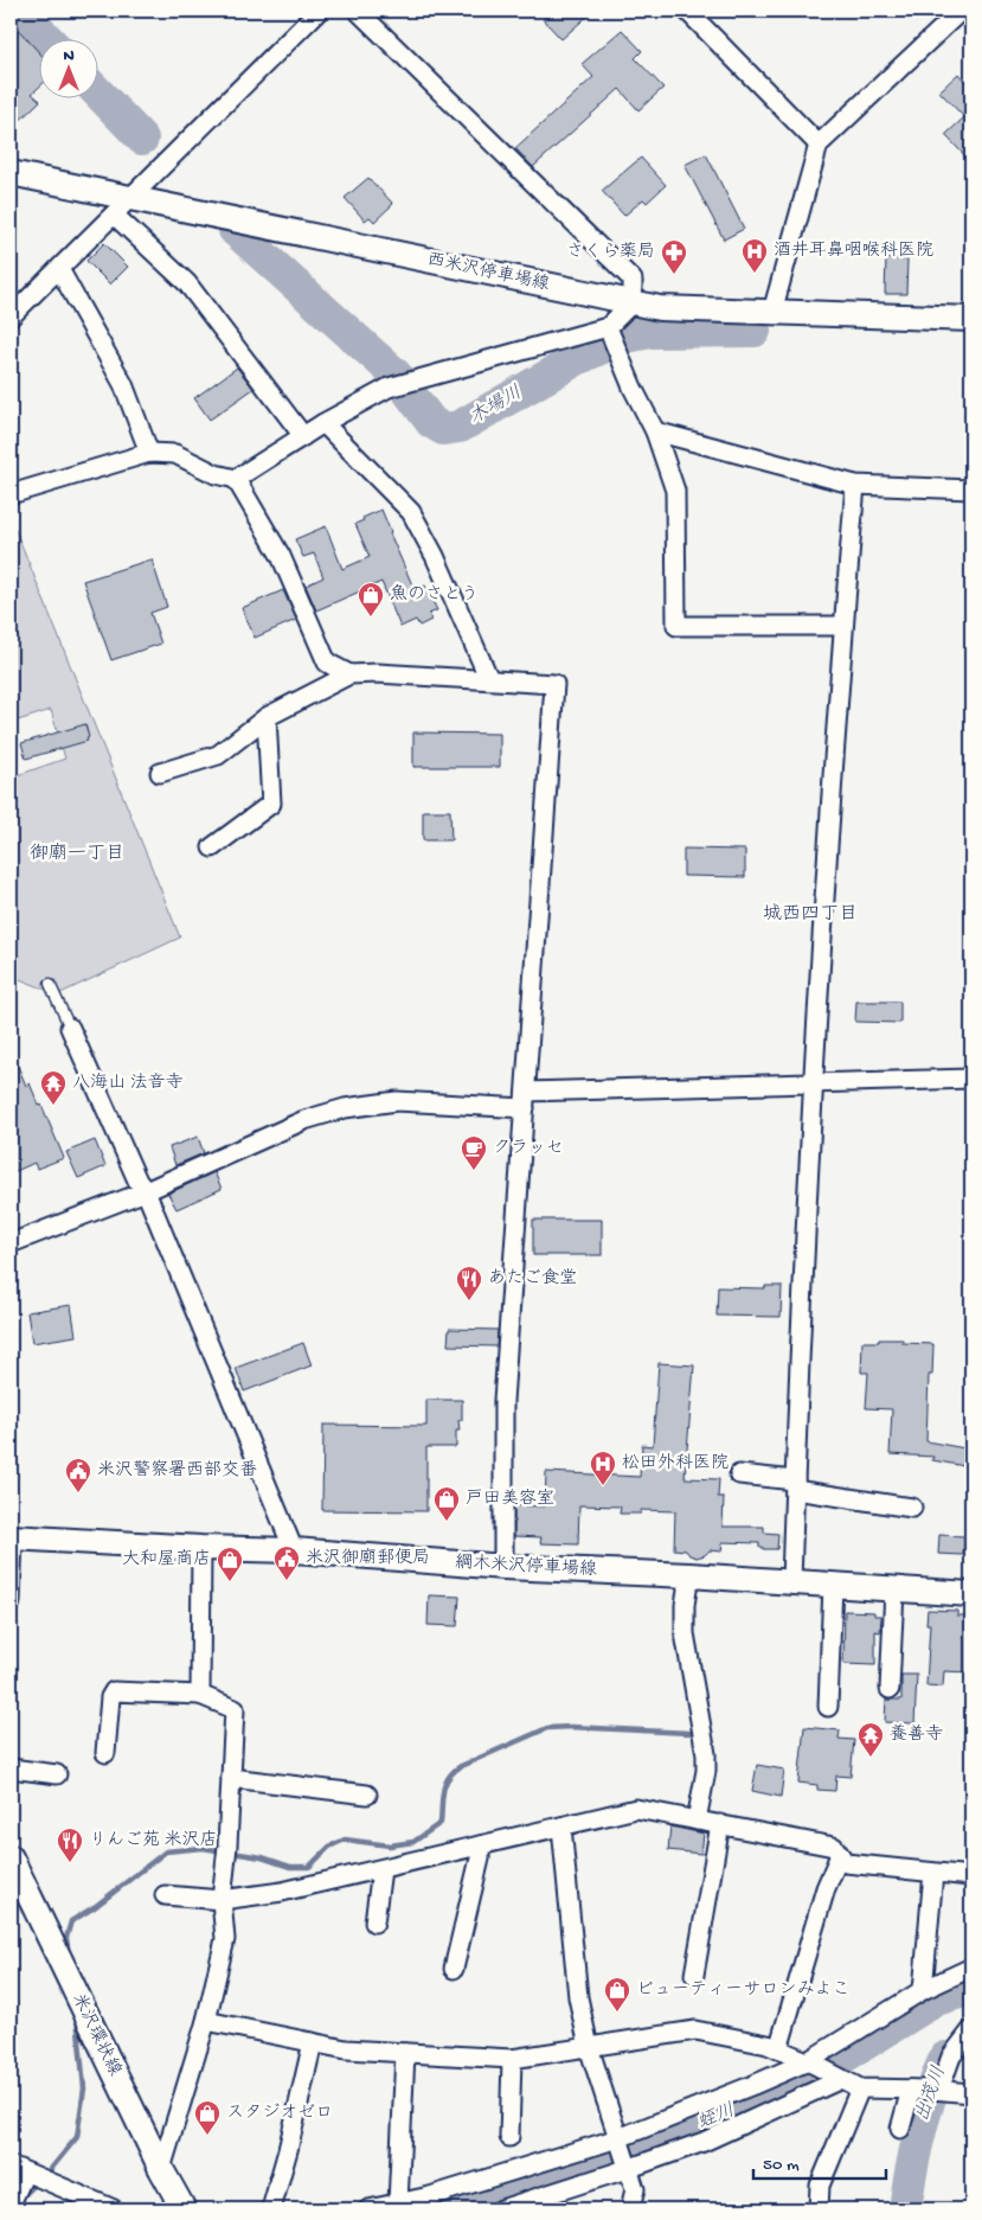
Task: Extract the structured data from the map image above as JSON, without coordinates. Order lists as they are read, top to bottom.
{
  "streets": {
    "main road": ["西米沢停車場線", "綱木米沢停車場線", "米沢環状線"]
  },
  "districts": ["御廟一丁目", "城西四丁目"],
  "water": ["木場川", "出茂川", "蛭川"],
  "places": {
    "hospital": ["酒井耳鼻咽喉科医院", "松田外科医院"],
    "pharmacy": ["さくら薬局"],
    "shop": [
      "魚のさとう",
      "戸田美容室",
      "大和屋商店",
      "ビューティーサロンみよこ",
      "スタジオゼロ"
    ],
    "temple": ["八海山 法音寺", "養善寺"],
    "cafe": ["クラッセ"],
    "restaurant": ["あたご食堂", "りんご苑 米沢店"],
    "public building": ["米沢警察署西部交番", "米沢御廟郵便局"]
  },
  "scale_bar": "50 m",
  "north": "top"
}
